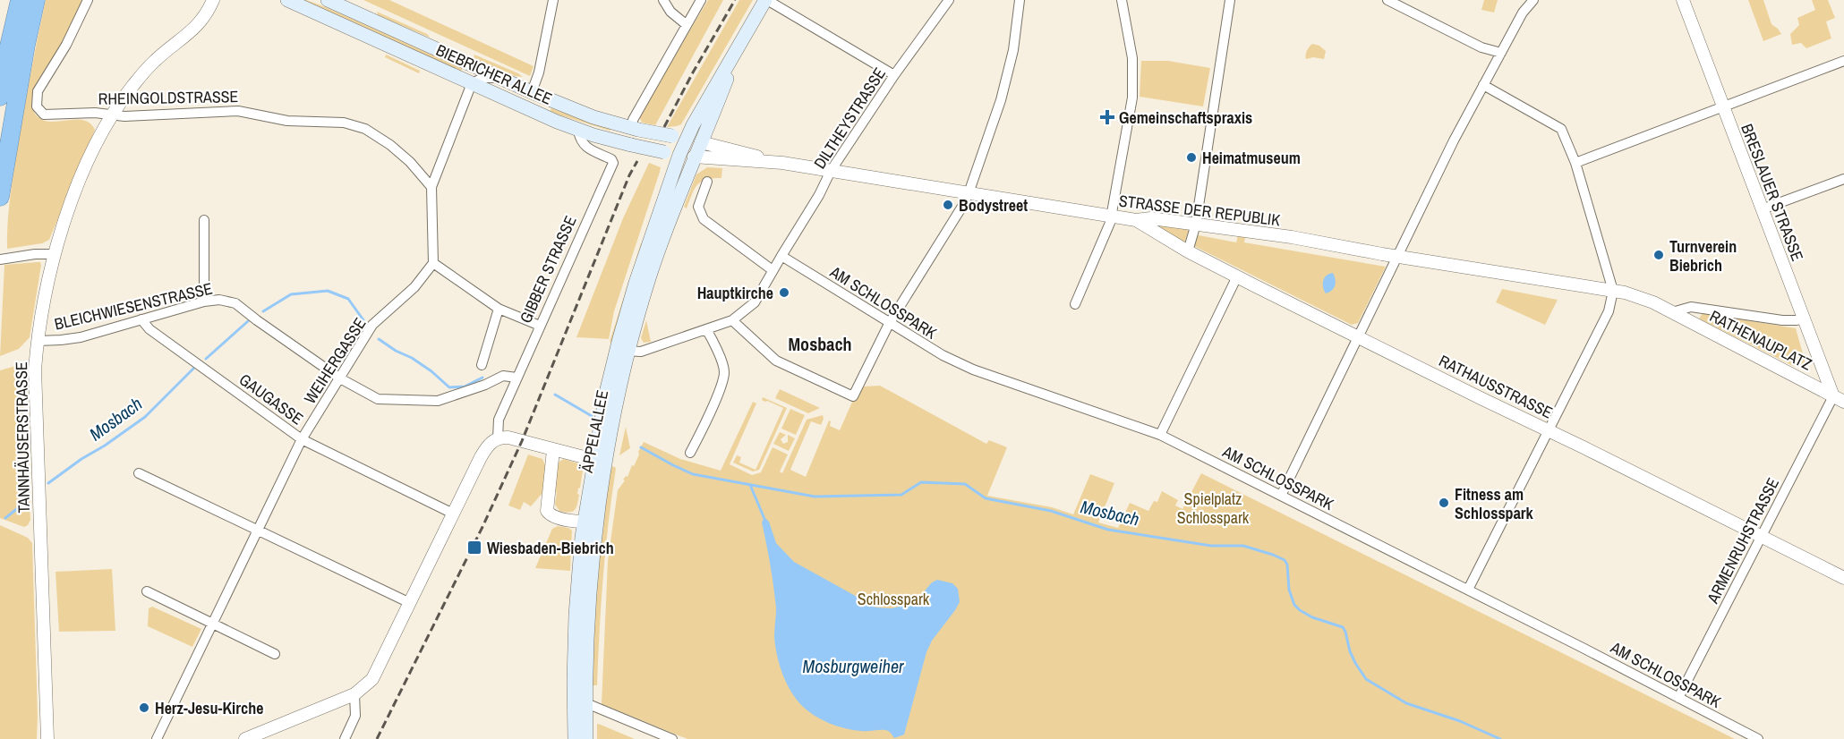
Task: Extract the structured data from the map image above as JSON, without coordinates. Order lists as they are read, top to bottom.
{
  "streets": {
    "main road": ["BIEBRICHER ALLEE", "ÄPPELALLEE"],
    "street": [
      "RHEINGOLDSTRASSE",
      "DILTHEYSTRASSE",
      "BRESLAUER STRASSE",
      "STRASSE DER REPUBLIK",
      "GIBBER STRASSE",
      "AM SCHLOSSPARK",
      "BLEICHWIESENSTRASSE",
      "RATHENAUPLATZ",
      "WEIHERGASSE",
      "RATHAUSSTRASSE",
      "GAUGASSE",
      "TANNHÄUSERSTRASSE",
      "ARMENRUHSTRASSE"
    ]
  },
  "crossings": [
    ["BIEBRICHER ALLEE", "STRASSE DER REPUBLIK"],
    ["BIEBRICHER ALLEE", "GIBBER STRASSE"],
    ["BIEBRICHER ALLEE", "ÄPPELALLEE"],
    ["RHEINGOLDSTRASSE", "TANNHÄUSERSTRASSE"],
    ["DILTHEYSTRASSE", "STRASSE DER REPUBLIK"],
    ["DILTHEYSTRASSE", "AM SCHLOSSPARK"],
    ["DILTHEYSTRASSE", "ÄPPELALLEE"],
    ["BRESLAUER STRASSE", "RATHENAUPLATZ"],
    ["BRESLAUER STRASSE", "ARMENRUHSTRASSE"],
    ["STRASSE DER REPUBLIK", "RATHENAUPLATZ"],
    ["STRASSE DER REPUBLIK", "RATHAUSSTRASSE"],
    ["STRASSE DER REPUBLIK", "ÄPPELALLEE"],
    ["GIBBER STRASSE", "BLEICHWIESENSTRASSE"],
    ["AM SCHLOSSPARK", "ARMENRUHSTRASSE"],
    ["BLEICHWIESENSTRASSE", "WEIHERGASSE"],
    ["BLEICHWIESENSTRASSE", "GAUGASSE"],
    ["BLEICHWIESENSTRASSE", "TANNHÄUSERSTRASSE"],
    ["RATHENAUPLATZ", "ARMENRUHSTRASSE"],
    ["WEIHERGASSE", "GAUGASSE"],
    ["RATHAUSSTRASSE", "ARMENRUHSTRASSE"]
  ],
  "districts": ["Mosbach"],
  "water": ["Mosbach", "Mosburgweiher"],
  "parks": ["Spielplatz Schlosspark", "Schlosspark"],
  "places": {
    "health": ["Gemeinschaftspraxis"],
    "other": [
      "Heimatmuseum",
      "Bodystreet",
      "Turnverein Biebrich",
      "Hauptkirche",
      "Fitness am Schlosspark",
      "Herz-Jesu-Kirche"
    ],
    "transit": ["Wiesbaden-Biebrich"]
  }
}
